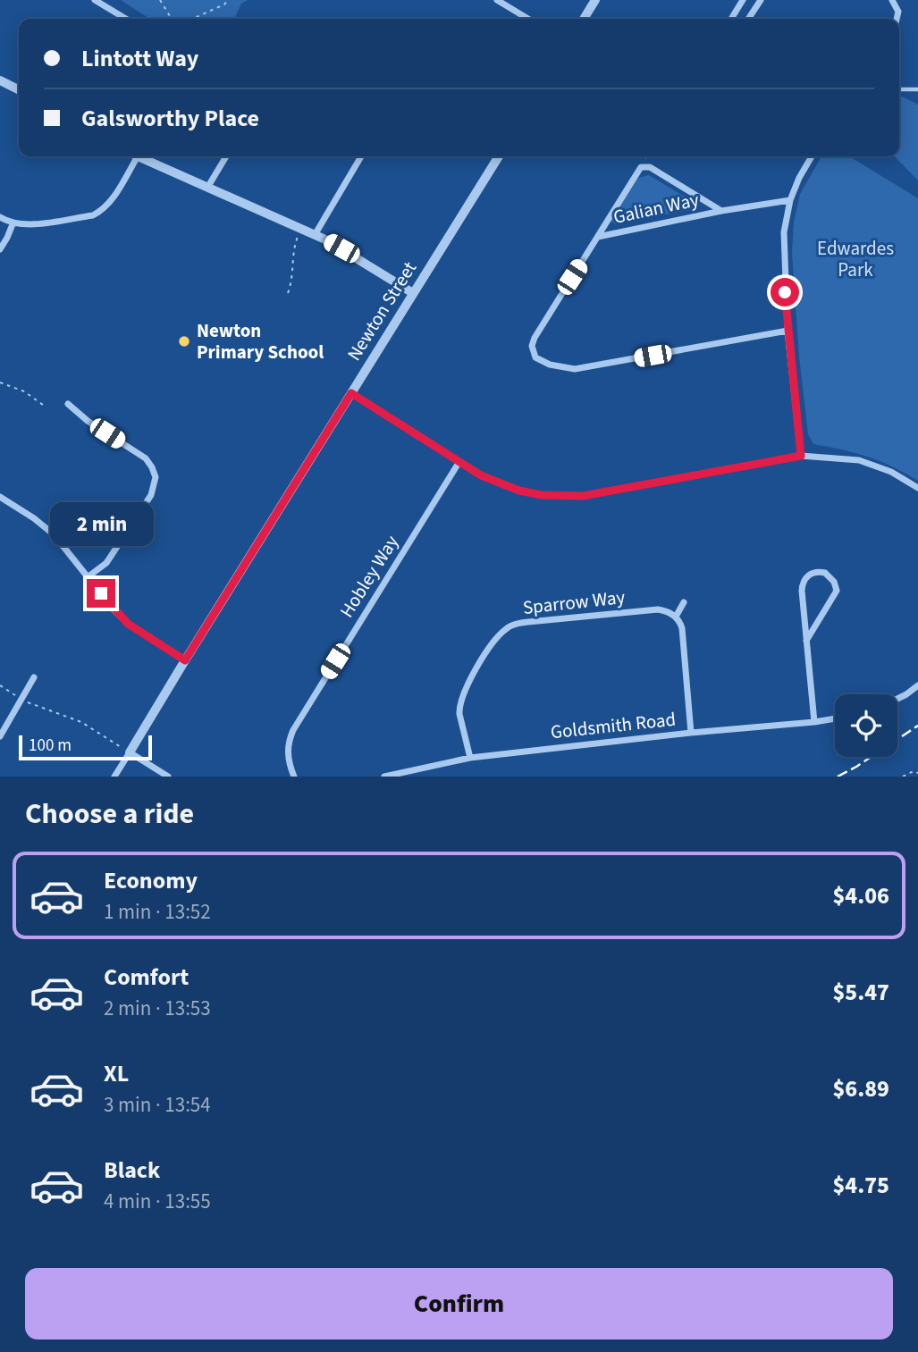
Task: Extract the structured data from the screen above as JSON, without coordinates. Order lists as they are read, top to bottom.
{
  "streets": {
    "street": [
      "Galian Way",
      "Newton Street",
      "Hobley Way",
      "Sparrow Way",
      "Goldsmith Road"
    ]
  },
  "crossings": [
    ["Sparrow Way", "Goldsmith Road"]
  ],
  "parks": ["Edwardes Park"],
  "places": ["Newton Primary School"],
  "scale_bar": "100 m",
  "page": {
    "banner": ["Lintott Way", "Galsworthy Place"],
    "bubble": "2 min",
    "scale": "100 m",
    "heading": "Choose a ride",
    "list": [
      {
        "name": "Economy",
        "note": "1 min · 13:52",
        "value": "$4.06"
      },
      {
        "name": "Comfort",
        "note": "2 min · 13:53",
        "value": "$5.47"
      },
      {
        "name": "XL",
        "note": "3 min · 13:54",
        "value": "$6.89"
      },
      {
        "name": "Black",
        "note": "4 min · 13:55",
        "value": "$4.75"
      }
    ],
    "buttons": "Confirm"
  }
}
